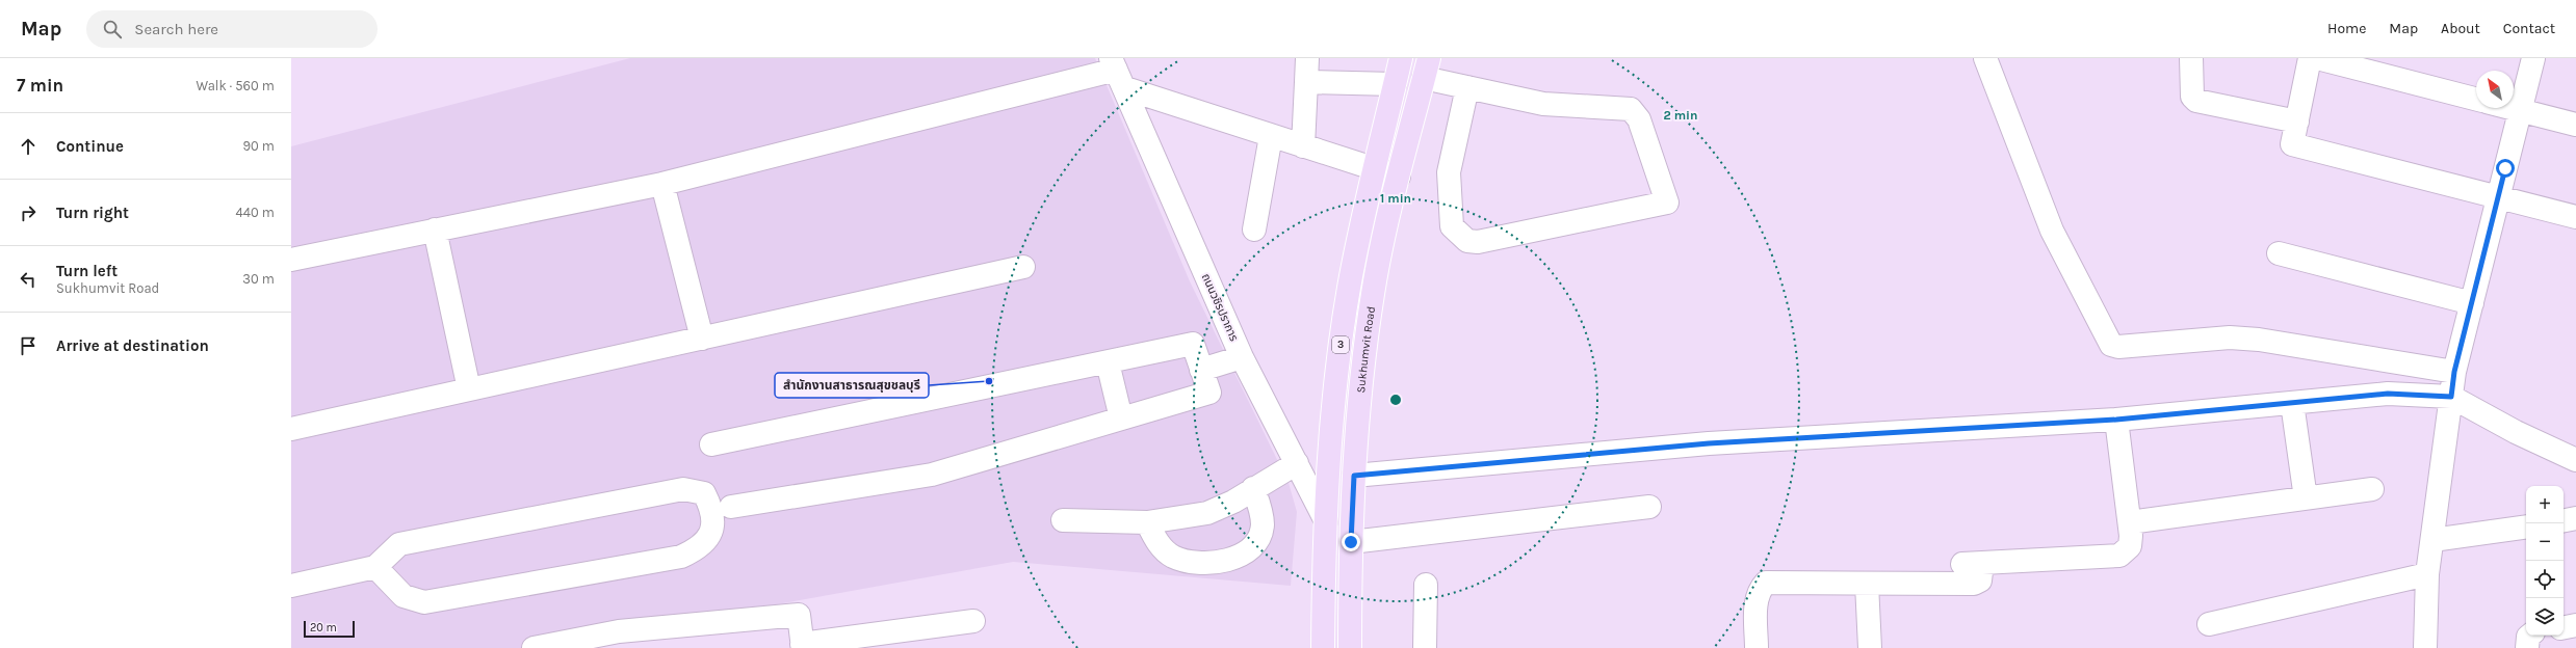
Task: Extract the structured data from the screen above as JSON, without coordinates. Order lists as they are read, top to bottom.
{
  "streets": {
    "main road": ["3", "Sukhumvit Road"],
    "street": ["ถนนวชิรปราการ"]
  },
  "crossings": [
    ["ถนนวชิรปราการ", "3"]
  ],
  "places": ["สำนักงานสาธารณสุขชลบุรี"],
  "scale_bar": "20 m",
  "north": "top left",
  "page": {
    "header": "Map",
    "search": "Search here",
    "nav": [
      "Home",
      "Map",
      "About",
      "Contact"
    ],
    "heading": ["7 min", "Walk · 560 m"],
    "list": [
      ["Continue", "90 m"],
      ["Turn right", "440 m"],
      ["Turn left", "Sukhumvit Road", "30 m"],
      "Arrive at destination"
    ],
    "map_buttons": ["+", "−"],
    "scale": "20 m"
  },
  "rings": ["2 min", "1 min"]
}
